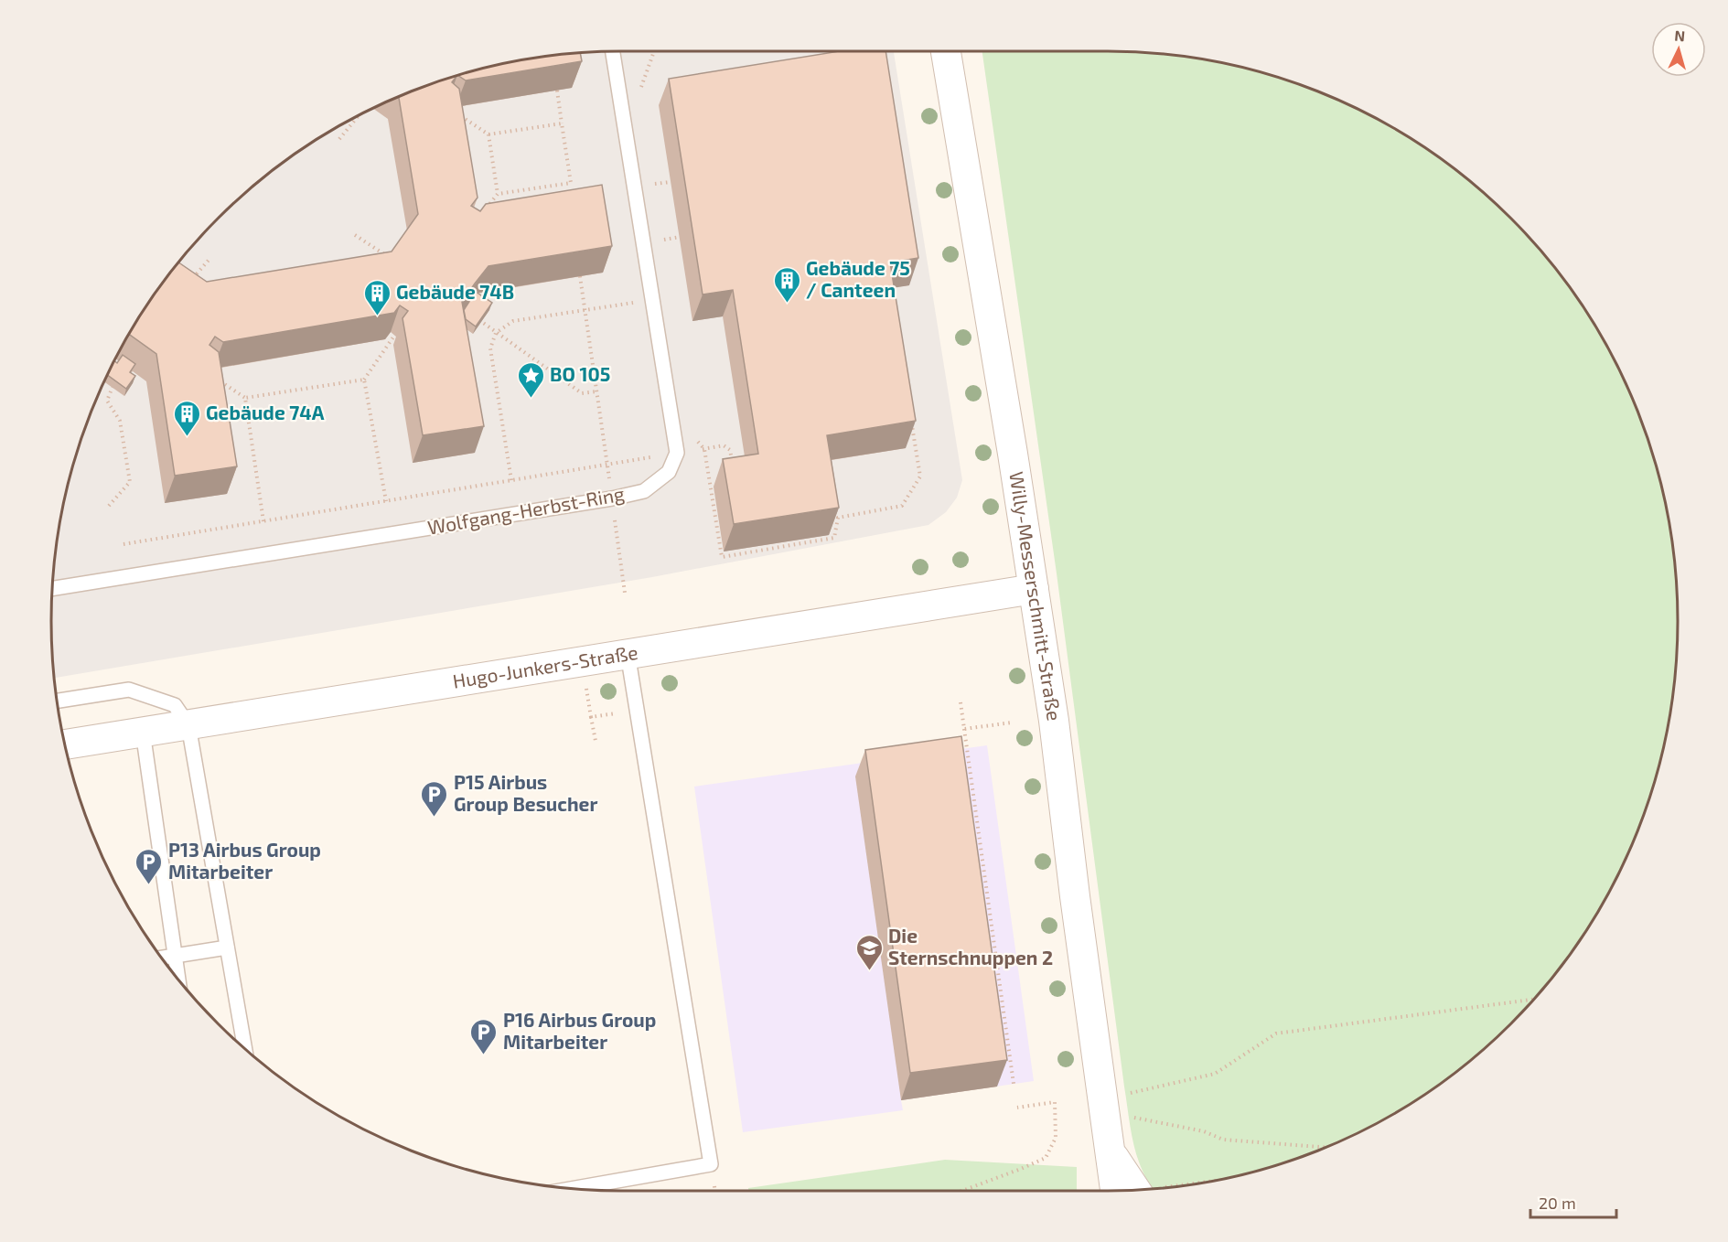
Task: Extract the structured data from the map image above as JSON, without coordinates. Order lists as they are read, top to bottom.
{
  "streets": {
    "street": ["Willy-Messerschmitt-Straße", "Hugo-Junkers-Straße"],
    "lane": ["Wolfgang-Herbst-Ring"]
  },
  "crossings": [
    ["Willy-Messerschmitt-Straße", "Hugo-Junkers-Straße"]
  ],
  "places": {
    "building": ["Gebäude 75 / Canteen", "Gebäude 74B", "Gebäude 74A"],
    "place": ["BO 105"],
    "parking": ["P15 Airbus Group Besucher", "P13 Airbus Group Mitarbeiter", "P16 Airbus Group Mitarbeiter"],
    "school or university": ["Die Sternschnuppen 2"]
  },
  "scale_bar": "20 m",
  "north": "top"
}
